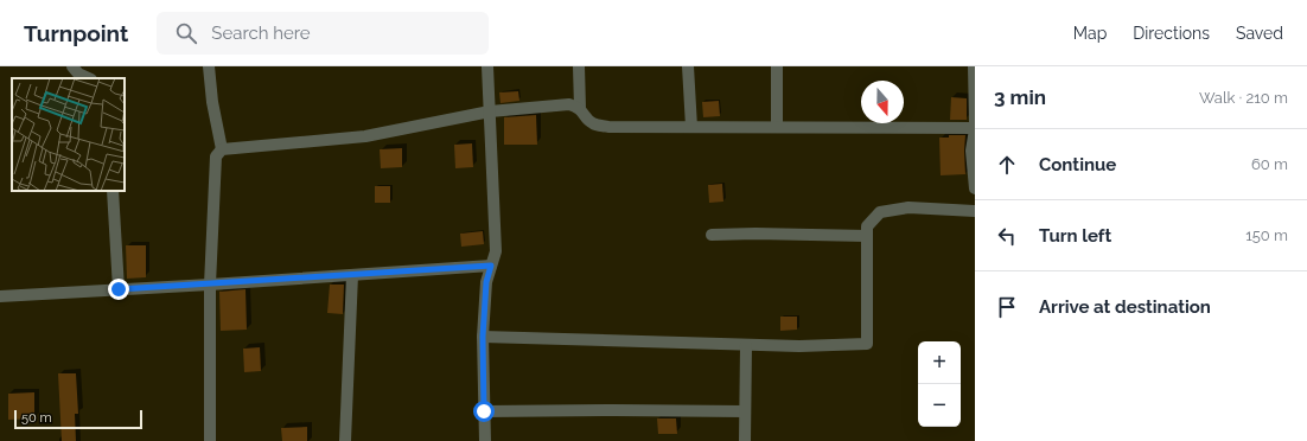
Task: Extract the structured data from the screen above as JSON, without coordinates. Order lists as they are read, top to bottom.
{
  "scale_bar": "50 m",
  "north": "bottom",
  "page": {
    "header": "Turnpoint",
    "search": "Search here",
    "nav": ["Map", "Directions", "Saved"],
    "heading": ["3 min", "Walk · 210 m"],
    "list": [
      ["Continue", "60 m"],
      ["Turn left", "150 m"],
      "Arrive at destination"
    ],
    "map_buttons": ["+", "−"],
    "scale": "50 m"
  }
}
